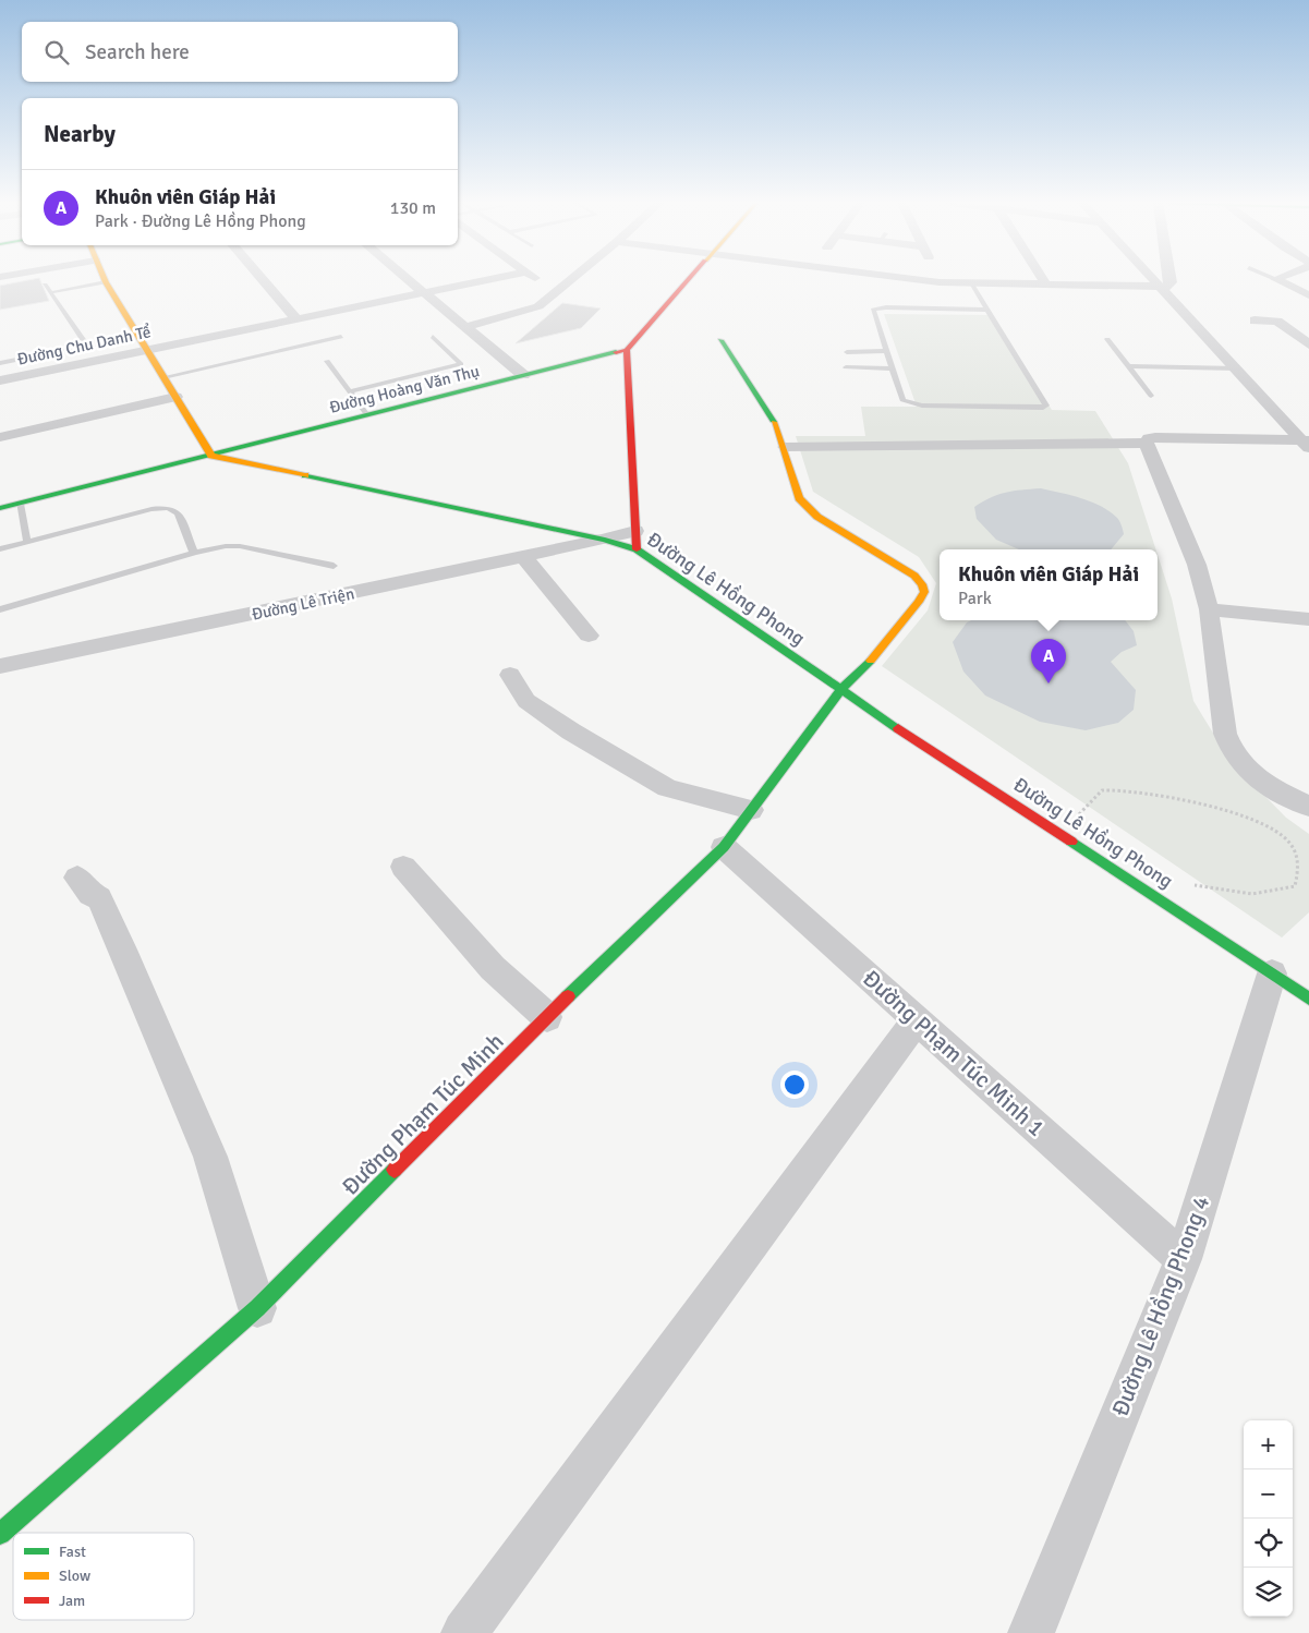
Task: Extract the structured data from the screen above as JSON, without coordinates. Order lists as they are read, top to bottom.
{
  "streets": {
    "street": [
      "Đường Chu Danh Tể",
      "Đường Hoàng Văn Thụ",
      "Đường Lê Hồng Phong",
      "Đường Lê Triện",
      "Đường Phạm Túc Minh 1",
      "Đường Phạm Túc Minh",
      "Đường Lê Hồng Phong 4"
    ]
  },
  "crossings": [
    ["Đường Lê Hồng Phong", "Đường Lê Triện"],
    ["Đường Lê Hồng Phong", "Đường Phạm Túc Minh"],
    ["Đường Lê Hồng Phong", "Đường Lê Hồng Phong 4"],
    ["Đường Phạm Túc Minh 1", "Đường Phạm Túc Minh"],
    ["Đường Phạm Túc Minh 1", "Đường Lê Hồng Phong 4"]
  ],
  "legend": ["Fast", "Slow", "Jam"],
  "page": {
    "search": "Search here",
    "heading": "Nearby",
    "list": [
      {
        "mark": "A",
        "name": "Khuôn viên Giáp Hải",
        "note": "Park · Đường Lê Hồng Phong",
        "value": "130 m"
      }
    ],
    "popup": ["Khuôn viên Giáp Hải", "Park"],
    "pins": "A",
    "map_buttons": ["+", "−"]
  }
}
